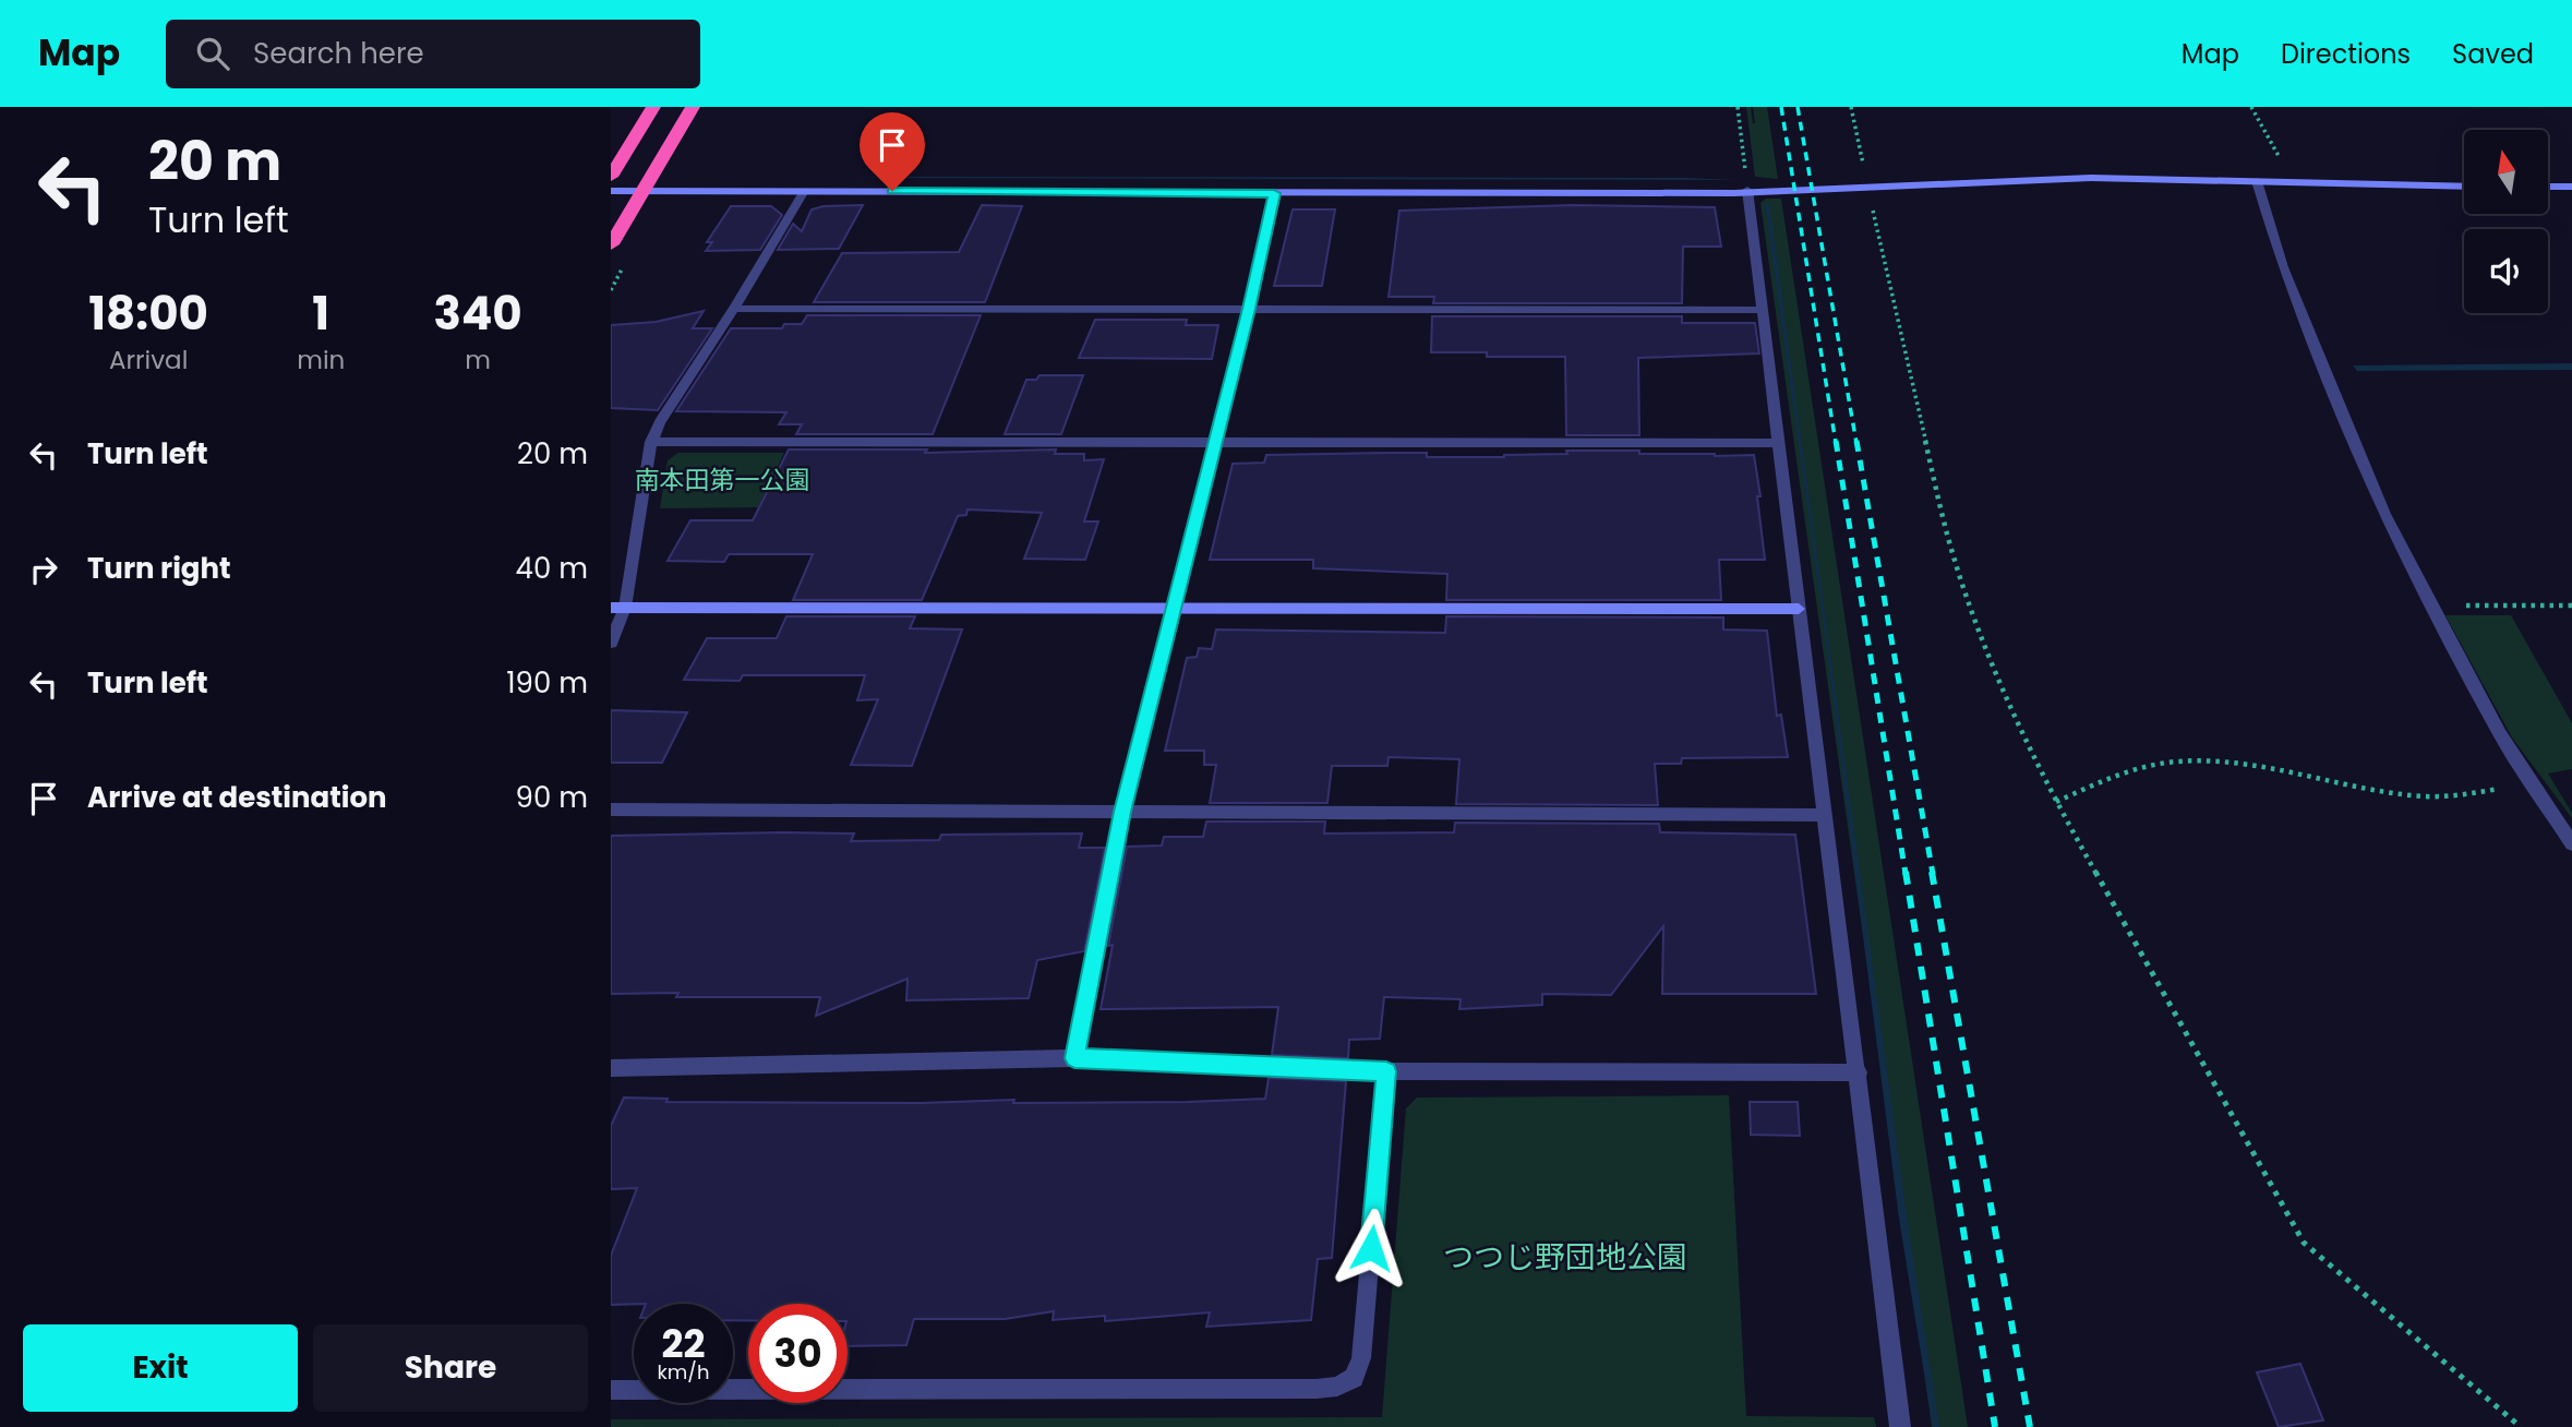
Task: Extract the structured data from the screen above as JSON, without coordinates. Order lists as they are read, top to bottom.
{
  "parks": ["南本田第一公園", "つつじ野団地公園"],
  "north": "top",
  "page": {
    "header": "Map",
    "search": "Search here",
    "nav": ["Map", "Directions", "Saved"],
    "turn": ["20 m", "Turn left"],
    "eta": [
      "18:00",
      "Arrival",
      "1",
      "min",
      "340",
      "m"
    ],
    "list": [
      {
        "name": "Turn left",
        "value": "20 m"
      },
      {
        "name": "Turn right",
        "value": "40 m"
      },
      {
        "name": "Turn left",
        "value": "190 m"
      },
      {
        "name": "Arrive at destination",
        "value": "90 m"
      }
    ],
    "speed": "22 km/h",
    "limit": "30",
    "buttons": ["Exit", "Share"]
  }
}
